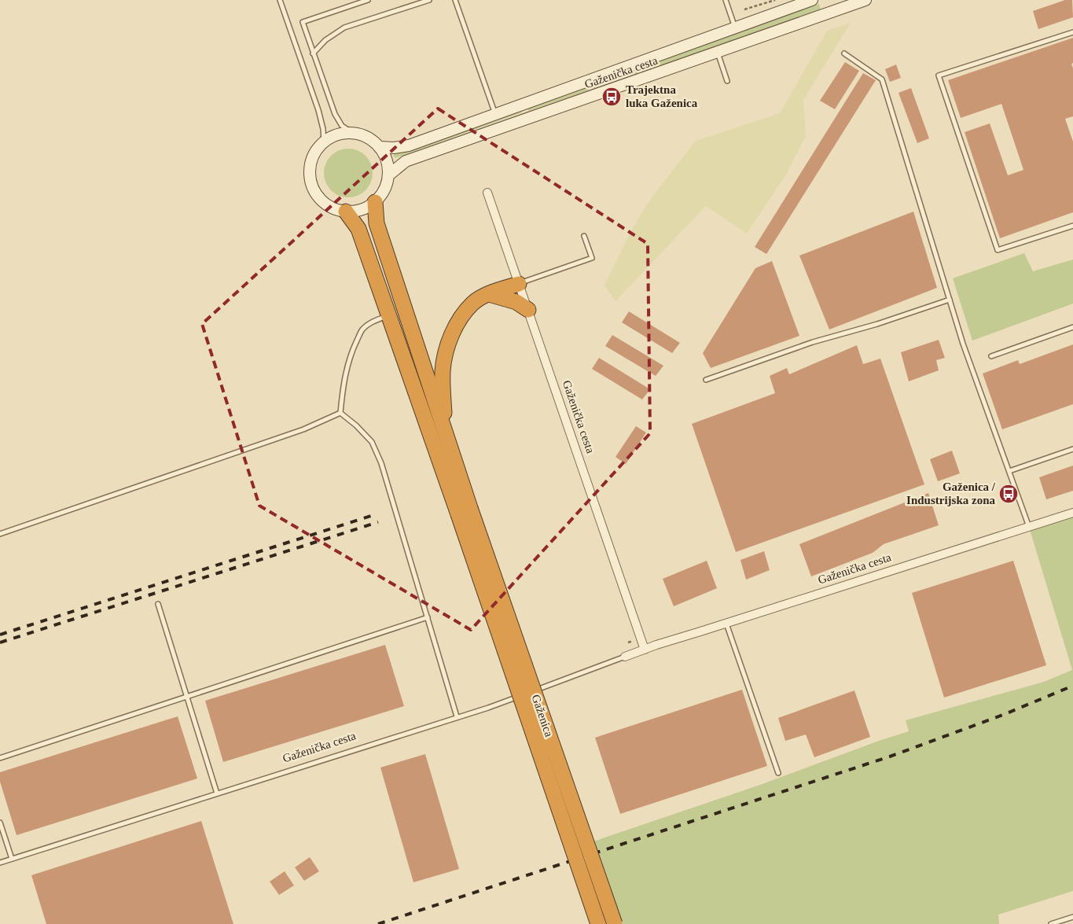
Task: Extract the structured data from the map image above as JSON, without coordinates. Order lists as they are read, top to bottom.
{
  "streets": {
    "highway": ["Gaženica"],
    "main road": ["Gaženička cesta"]
  },
  "places": {
    "bus stop": ["Trajektna luka Gaženica", "Gaženica / Industrijska zona"]
  }
}
